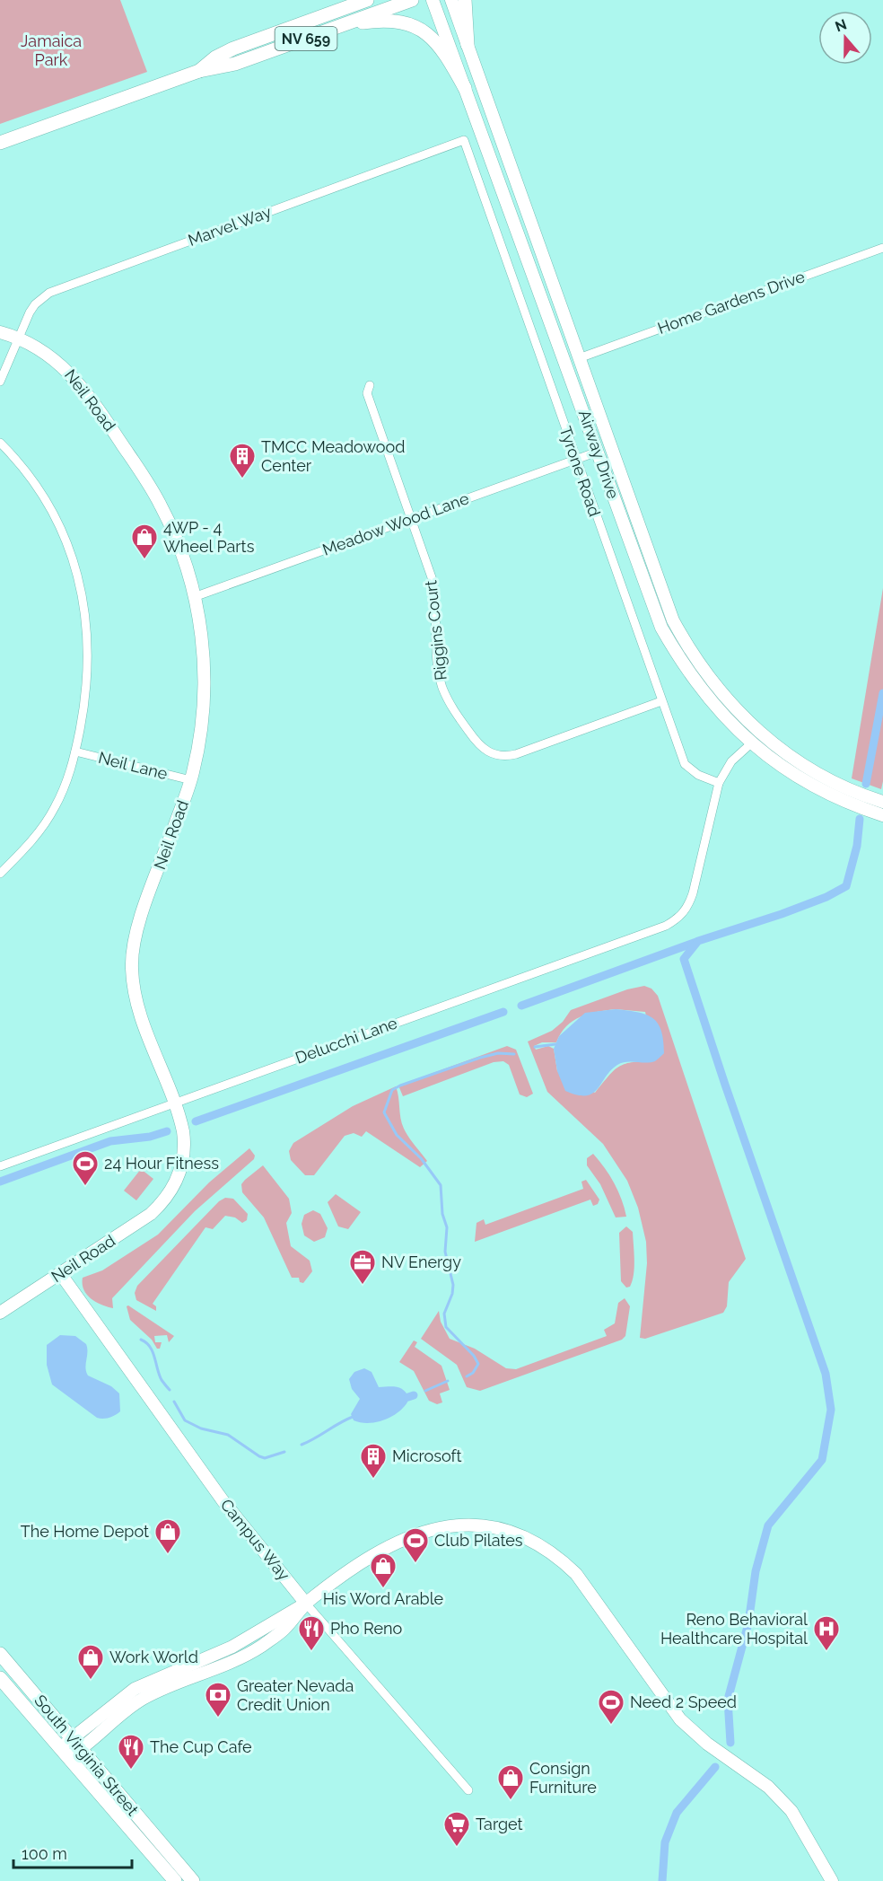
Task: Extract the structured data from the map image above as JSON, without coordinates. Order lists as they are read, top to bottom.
{
  "streets": {
    "main road": ["NV 659", "South Virginia Street"],
    "street": [
      "Marvel Way",
      "Home Gardens Drive",
      "Neil Road",
      "Airway Drive",
      "Tyrone Road",
      "Meadow Wood Lane",
      "Riggins Court",
      "Neil Lane",
      "Delucchi Lane",
      "Campus Way"
    ]
  },
  "crossings": [
    ["Marvel Way", "Neil Road"],
    ["Marvel Way", "Tyrone Road"],
    ["Home Gardens Drive", "Airway Drive"],
    ["Neil Road", "Meadow Wood Lane"],
    ["Neil Road", "Neil Lane"],
    ["Neil Road", "Delucchi Lane"],
    ["Neil Road", "Campus Way"],
    ["Airway Drive", "Meadow Wood Lane"],
    ["Tyrone Road", "Meadow Wood Lane"],
    ["Tyrone Road", "Riggins Court"],
    ["Tyrone Road", "Delucchi Lane"],
    ["Meadow Wood Lane", "Riggins Court"]
  ],
  "parks": ["Jamaica Park"],
  "places": {
    "building": ["TMCC Meadowood Center", "Microsoft"],
    "shop": [
      "4WP - 4 Wheel Parts",
      "The Home Depot",
      "His Word Arable",
      "Work World",
      "Consign Furniture"
    ],
    "sports": ["24 Hour Fitness", "Club Pilates", "Need 2 Speed"],
    "office": ["NV Energy"],
    "restaurant": ["Pho Reno", "The Cup Cafe"],
    "hospital": ["Reno Behavioral Healthcare Hospital"],
    "bank": ["Greater Nevada Credit Union"],
    "supermarket": ["Target"]
  },
  "scale_bar": "100 m",
  "north": "top"
}
